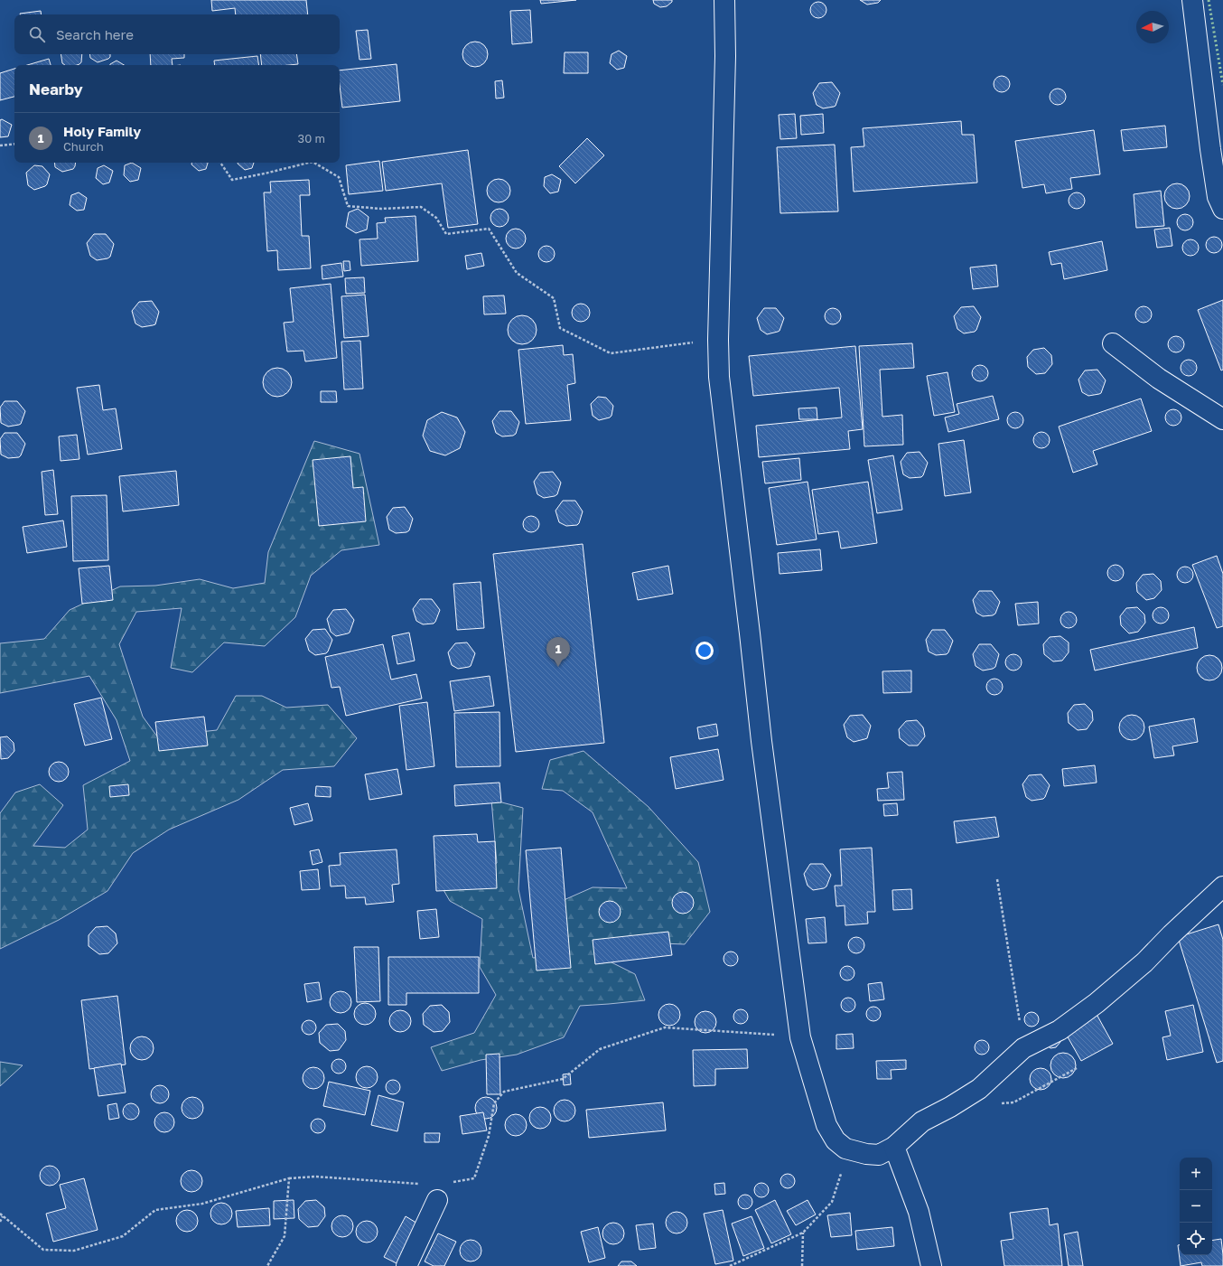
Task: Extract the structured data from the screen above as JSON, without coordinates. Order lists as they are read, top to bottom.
{
  "north": "left",
  "page": {
    "search": "Search here",
    "heading": "Nearby",
    "list": [
      {
        "mark": "1",
        "name": "Holy Family",
        "note": "Church",
        "value": "30 m"
      }
    ],
    "pins": "1",
    "map_buttons": ["+", "−"]
  }
}
